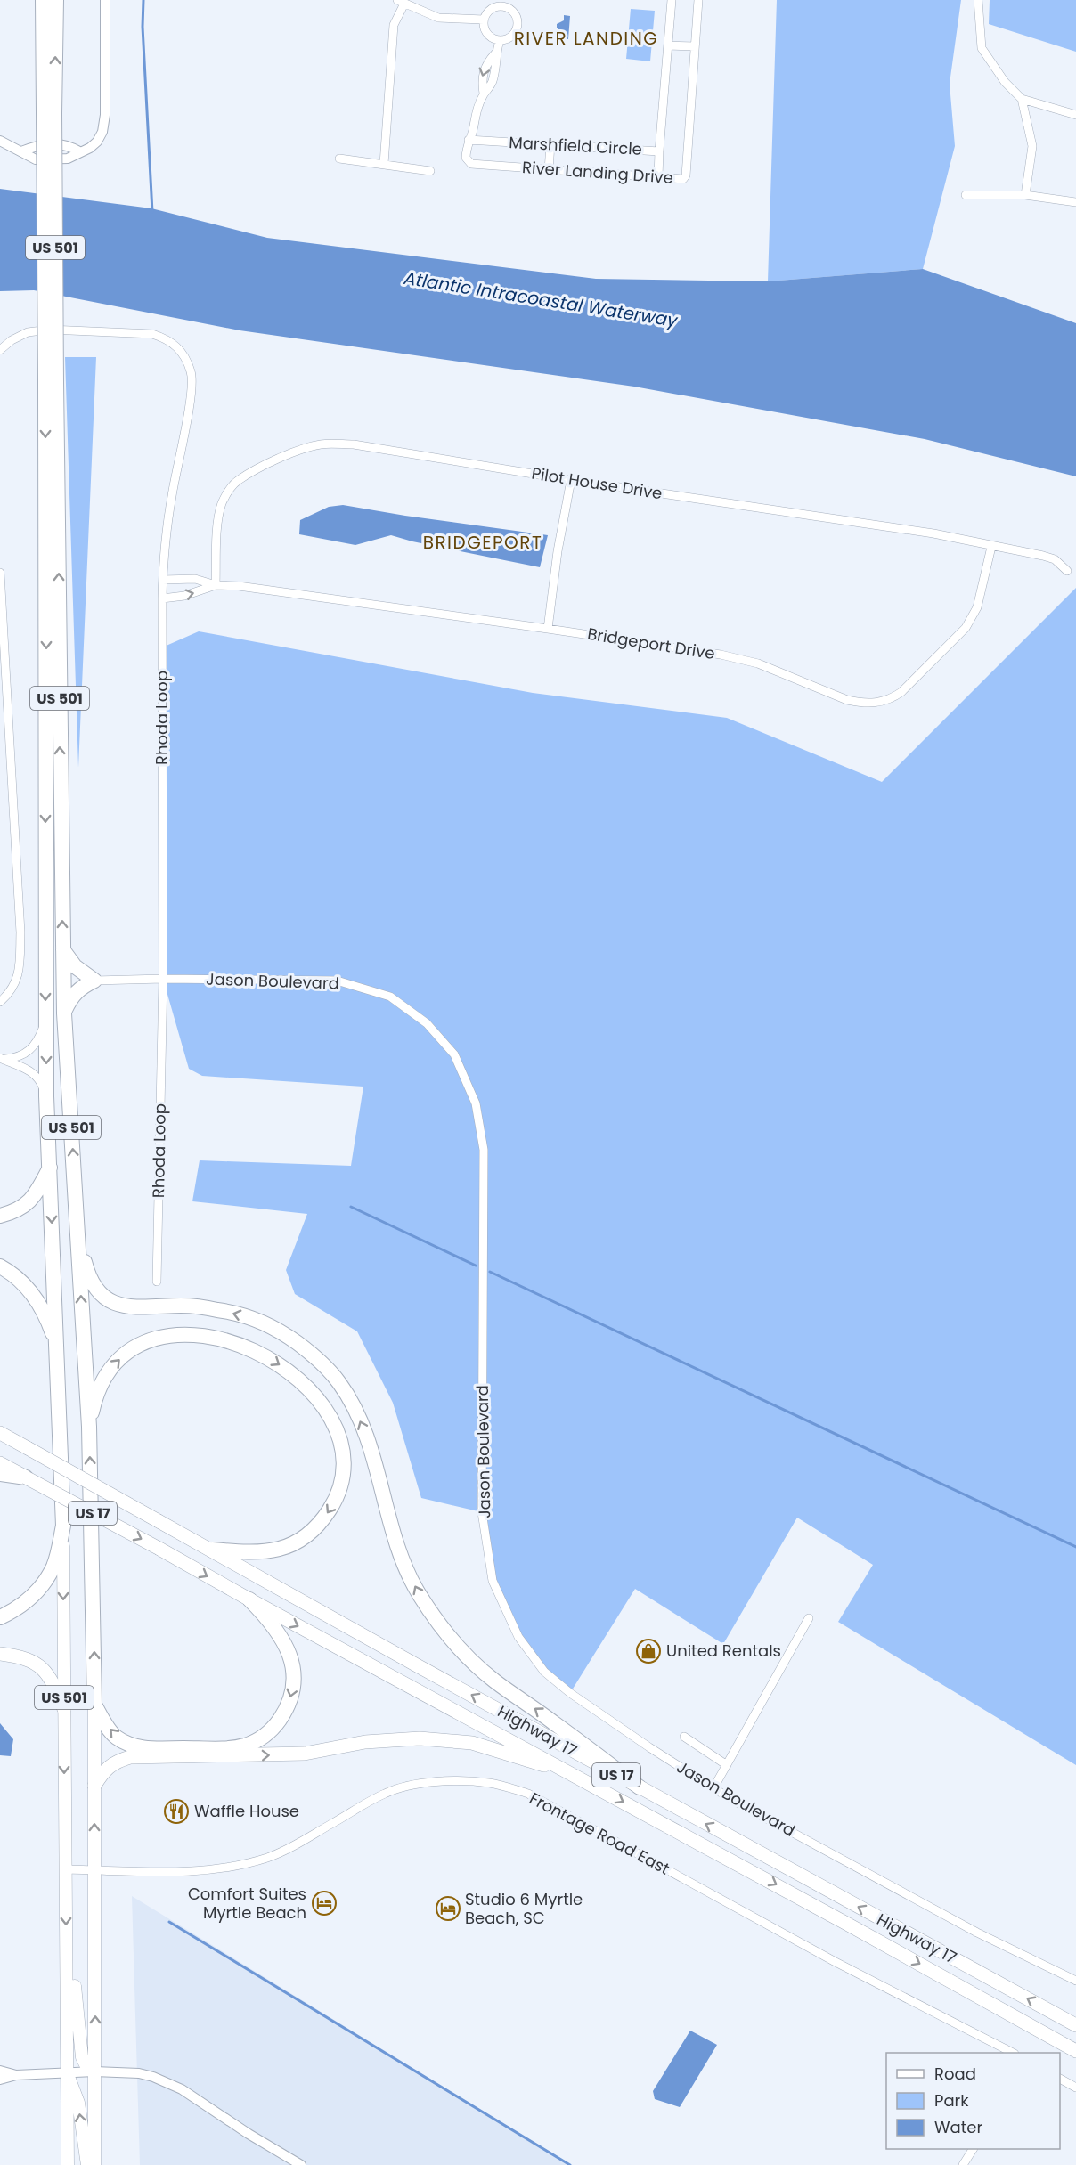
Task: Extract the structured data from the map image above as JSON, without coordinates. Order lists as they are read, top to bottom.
{
  "streets": {
    "highway": ["US 501", "US 17", "Highway 17"],
    "street": [
      "Marshfield Circle",
      "River Landing Drive",
      "Pilot House Drive",
      "Bridgeport Drive",
      "Rhoda Loop",
      "Jason Boulevard",
      "Frontage Road East"
    ]
  },
  "crossings": [
    ["Marshfield Circle", "River Landing Drive"],
    ["US 501", "Frontage Road East"],
    ["Pilot House Drive", "Bridgeport Drive"],
    ["Bridgeport Drive", "Rhoda Loop"],
    ["Rhoda Loop", "Jason Boulevard"]
  ],
  "districts": ["RIVER LANDING", "BRIDGEPORT"],
  "water": ["Atlantic Intracoastal Waterway"],
  "places": {
    "shop": ["United Rentals"],
    "restaurant": ["Waffle House"],
    "hotel": ["Comfort Suites Myrtle Beach", "Studio 6 Myrtle Beach, SC"]
  },
  "legend": ["Road", "Park", "Water"]
}
